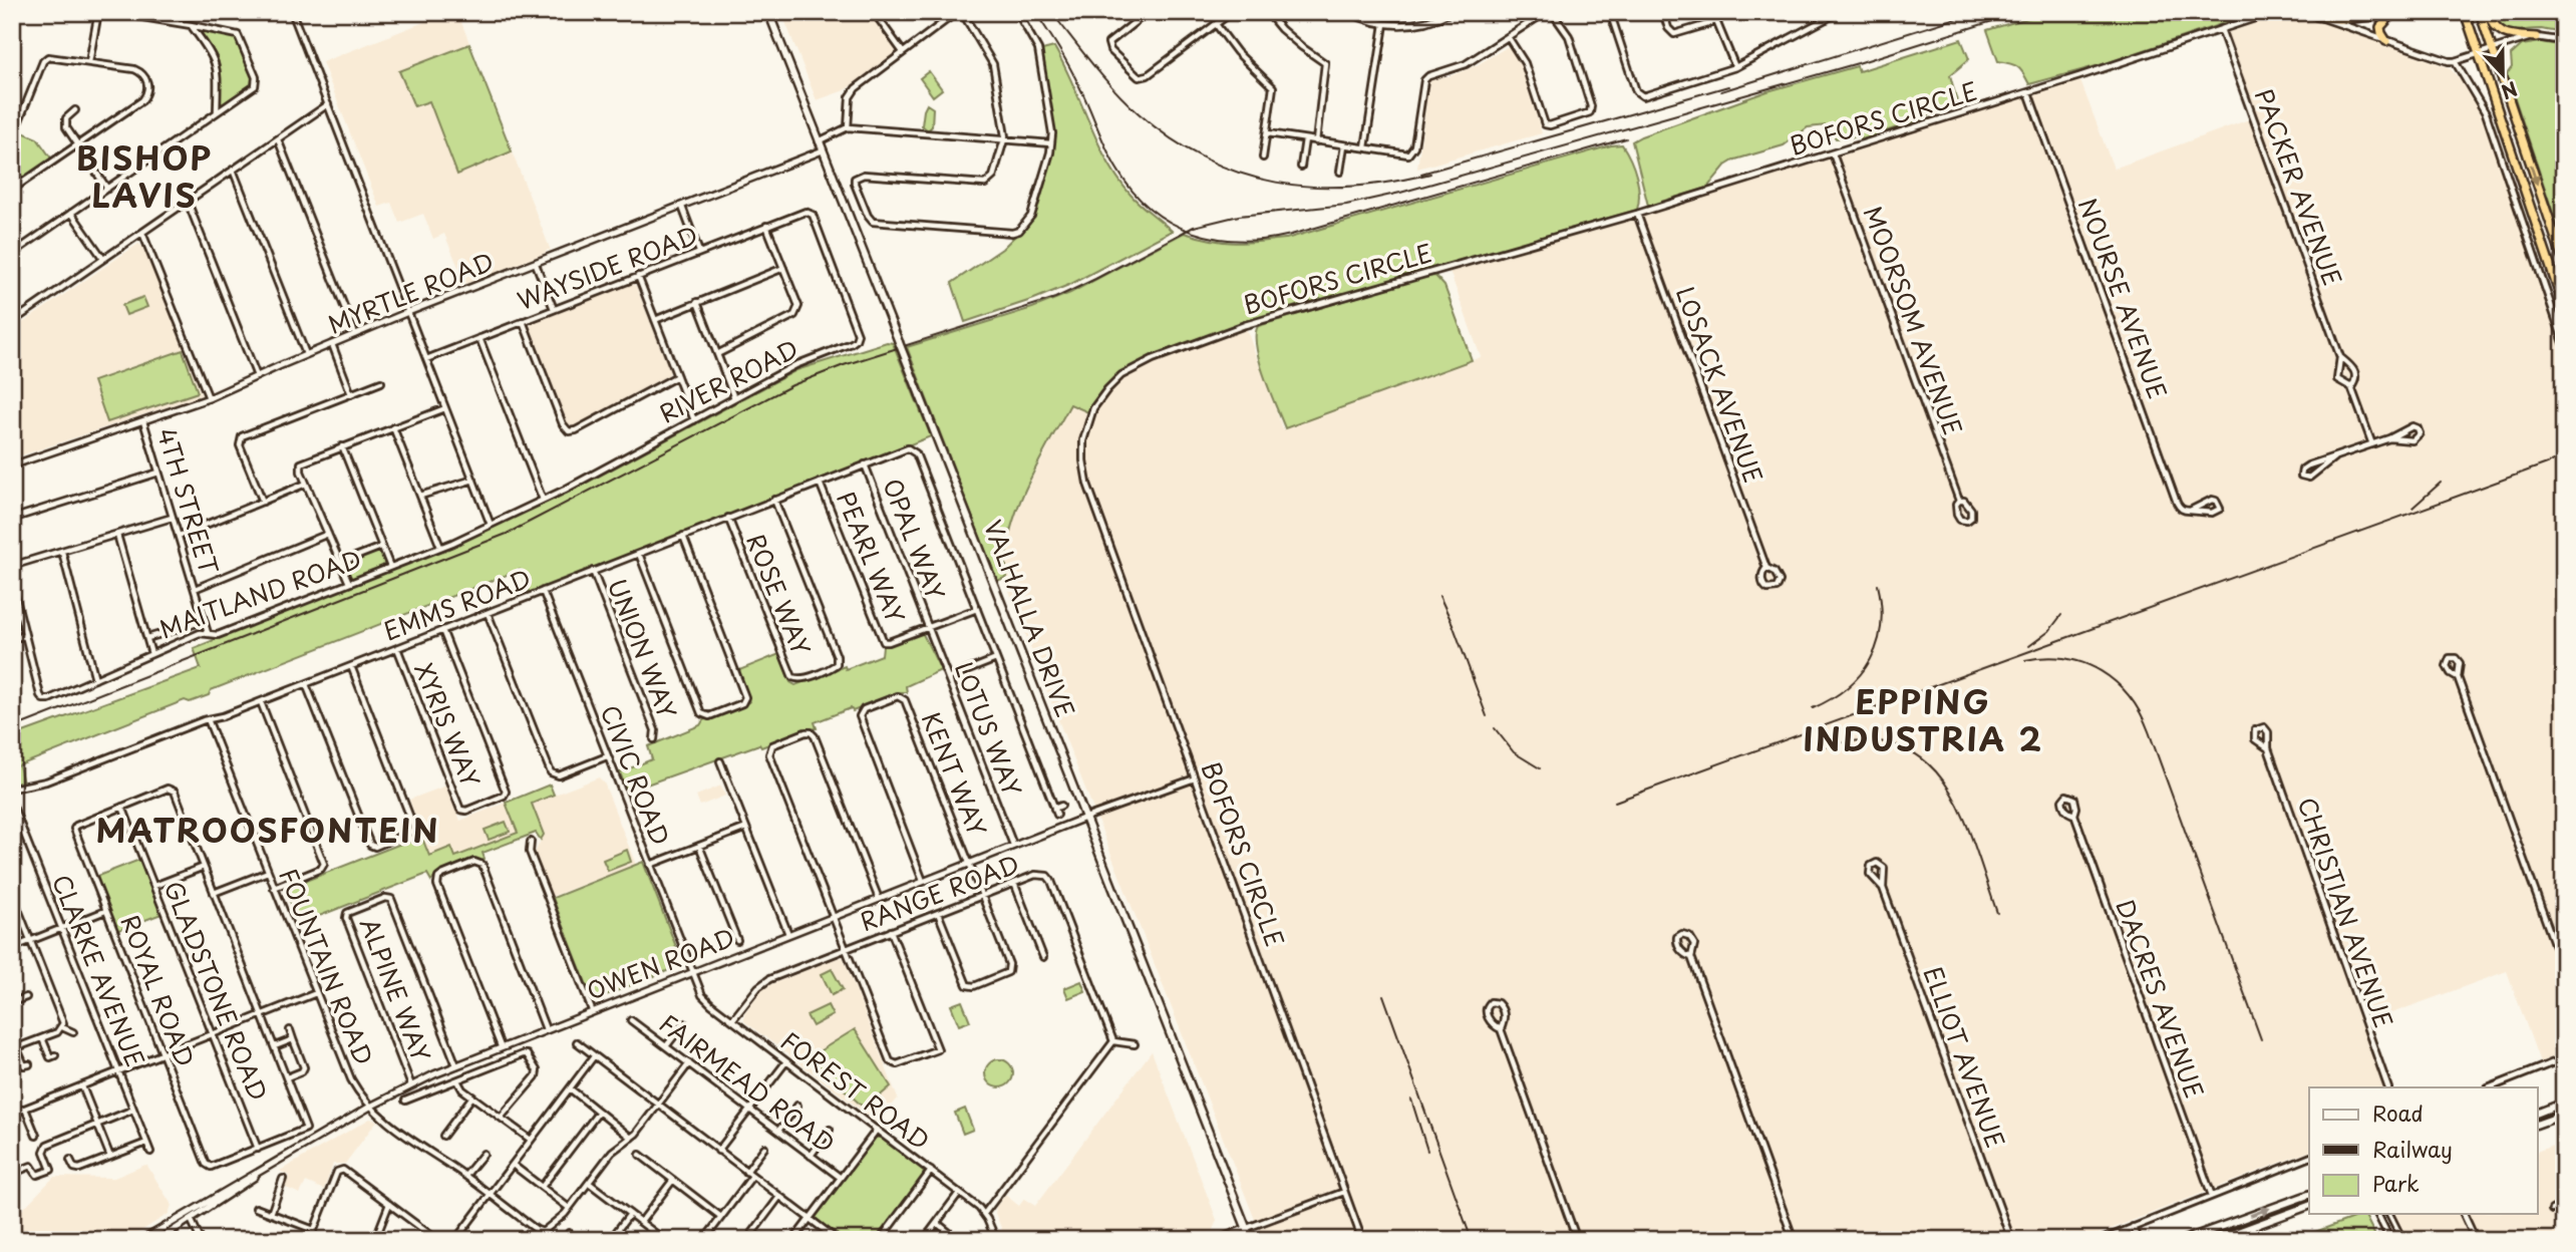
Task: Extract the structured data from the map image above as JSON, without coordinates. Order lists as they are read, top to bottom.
{
  "streets": {
    "main road": ["VALHALLA DRIVE"],
    "street": [
      "BOFORS CIRCLE",
      "PACKER AVENUE",
      "WAYSIDE ROAD",
      "MYRTLE ROAD",
      "NOURSE AVENUE",
      "MOORSOM AVENUE",
      "RIVER ROAD",
      "LOSACK AVENUE",
      "4TH STREET",
      "OPAL WAY",
      "PEARL WAY",
      "MAITLAND ROAD",
      "ROSE WAY",
      "EMMS ROAD",
      "UNION WAY",
      "XYRIS WAY",
      "LOTUS WAY",
      "KENT WAY",
      "CIVIC ROAD",
      "RANGE ROAD",
      "CHRISTIAN AVENUE",
      "OWEN ROAD",
      "FOUNTAIN ROAD",
      "CLARKE AVENUE",
      "ALPINE WAY",
      "ROYAL ROAD",
      "GLADSTONE ROAD",
      "DACRES AVENUE",
      "ELLIOT AVENUE",
      "FAIRMEAD ROAD",
      "FOREST ROAD"
    ]
  },
  "crossings": [
    ["BOFORS CIRCLE", "PACKER AVENUE"],
    ["BOFORS CIRCLE", "NOURSE AVENUE"],
    ["BOFORS CIRCLE", "MOORSOM AVENUE"],
    ["BOFORS CIRCLE", "LOSACK AVENUE"],
    ["WAYSIDE ROAD", "RIVER ROAD"],
    ["MYRTLE ROAD", "4TH STREET"],
    ["MYRTLE ROAD", "VALHALLA DRIVE"],
    ["RIVER ROAD", "MAITLAND ROAD"],
    ["4TH STREET", "MAITLAND ROAD"],
    ["OPAL WAY", "PEARL WAY"],
    ["OPAL WAY", "EMMS ROAD"],
    ["OPAL WAY", "LOTUS WAY"],
    ["PEARL WAY", "EMMS ROAD"],
    ["PEARL WAY", "LOTUS WAY"],
    ["ROSE WAY", "EMMS ROAD"],
    ["EMMS ROAD", "UNION WAY"],
    ["EMMS ROAD", "XYRIS WAY"],
    ["EMMS ROAD", "CIVIC ROAD"],
    ["EMMS ROAD", "FOUNTAIN ROAD"],
    ["VALHALLA DRIVE", "OWEN ROAD"],
    ["LOTUS WAY", "OWEN ROAD"],
    ["KENT WAY", "RANGE ROAD"],
    ["KENT WAY", "OWEN ROAD"],
    ["CIVIC ROAD", "OWEN ROAD"],
    ["CIVIC ROAD", "FOREST ROAD"],
    ["RANGE ROAD", "FOREST ROAD"],
    ["OWEN ROAD", "FOUNTAIN ROAD"],
    ["OWEN ROAD", "ALPINE WAY"],
    ["OWEN ROAD", "FOREST ROAD"],
    ["ROYAL ROAD", "GLADSTONE ROAD"]
  ],
  "districts": ["BISHOP LAVIS", "EPPING INDUSTRIA 2", "MATROOSFONTEIN"],
  "legend": ["Road", "Railway", "Park"],
  "north": "bottom"
}
